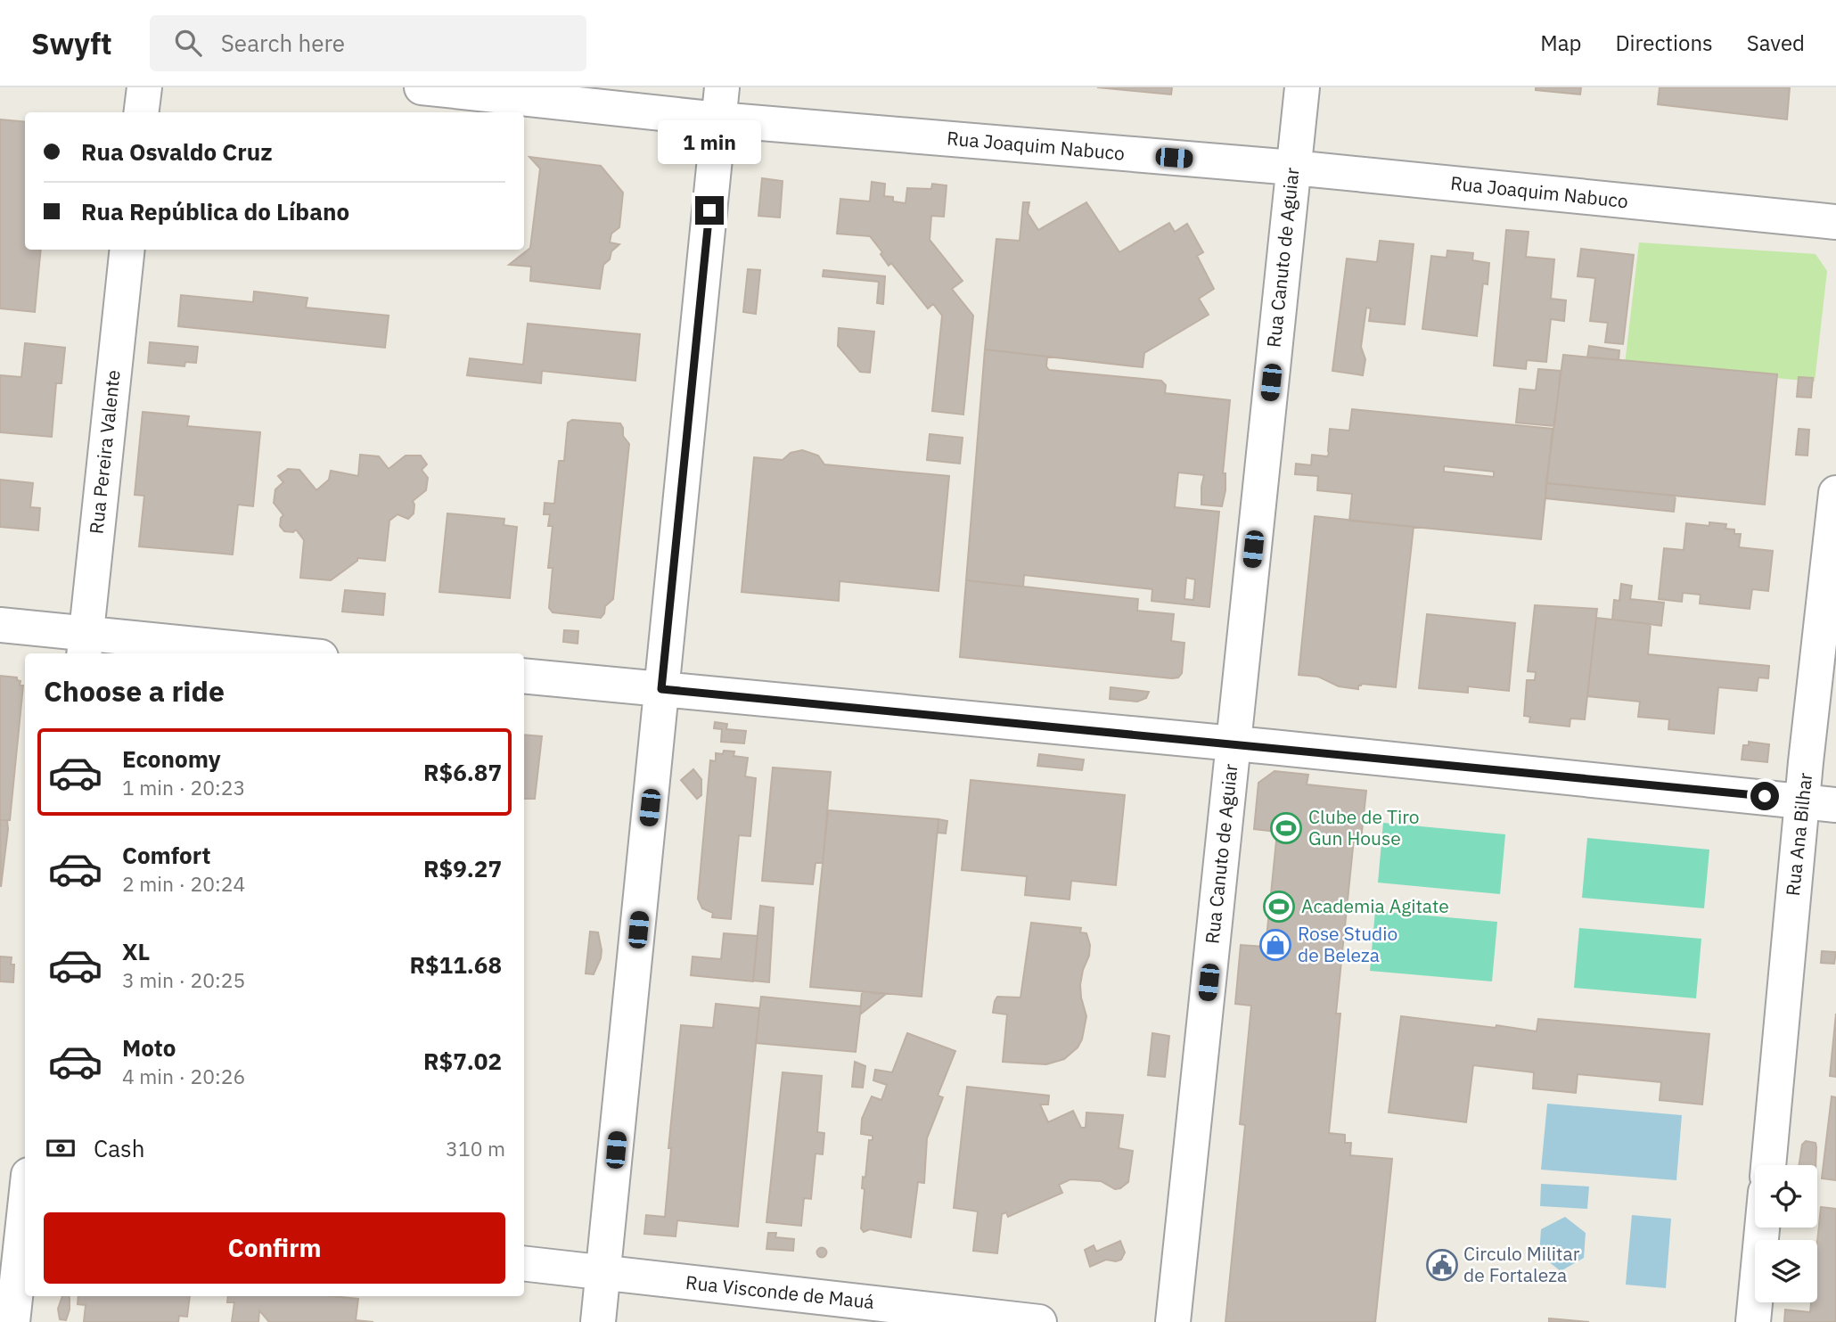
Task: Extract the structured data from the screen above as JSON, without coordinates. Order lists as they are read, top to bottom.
{
  "streets": {
    "street": [
      "Rua Joaquim Nabuco",
      "Rua Canuto de Aguiar",
      "Rua Pereira Valente",
      "Rua Ana Bilhar",
      "Rua Visconde de Mauá"
    ]
  },
  "crossings": [
    ["Rua Joaquim Nabuco", "Rua Canuto de Aguiar"]
  ],
  "places": {
    "sports": ["Clube de Tiro Gun House", "Academia Agitate"],
    "shop": ["Rose Studio de Beleza"],
    "public building": ["Circulo Militar de Fortaleza"]
  },
  "page": {
    "header": "Swyft",
    "search": "Search here",
    "nav": ["Map", "Directions", "Saved"],
    "banner": ["Rua Osvaldo Cruz", "Rua República do Líbano"],
    "bubble": "1 min",
    "heading": "Choose a ride",
    "list": [
      {
        "name": "Economy",
        "note": "1 min · 20:23",
        "value": "R$6.87"
      },
      {
        "name": "Comfort",
        "note": "2 min · 20:24",
        "value": "R$9.27"
      },
      {
        "name": "XL",
        "note": "3 min · 20:25",
        "value": "R$11.68"
      },
      {
        "name": "Moto",
        "note": "4 min · 20:26",
        "value": "R$7.02"
      }
    ],
    "pay": ["Cash", "310 m"],
    "buttons": "Confirm"
  }
}
